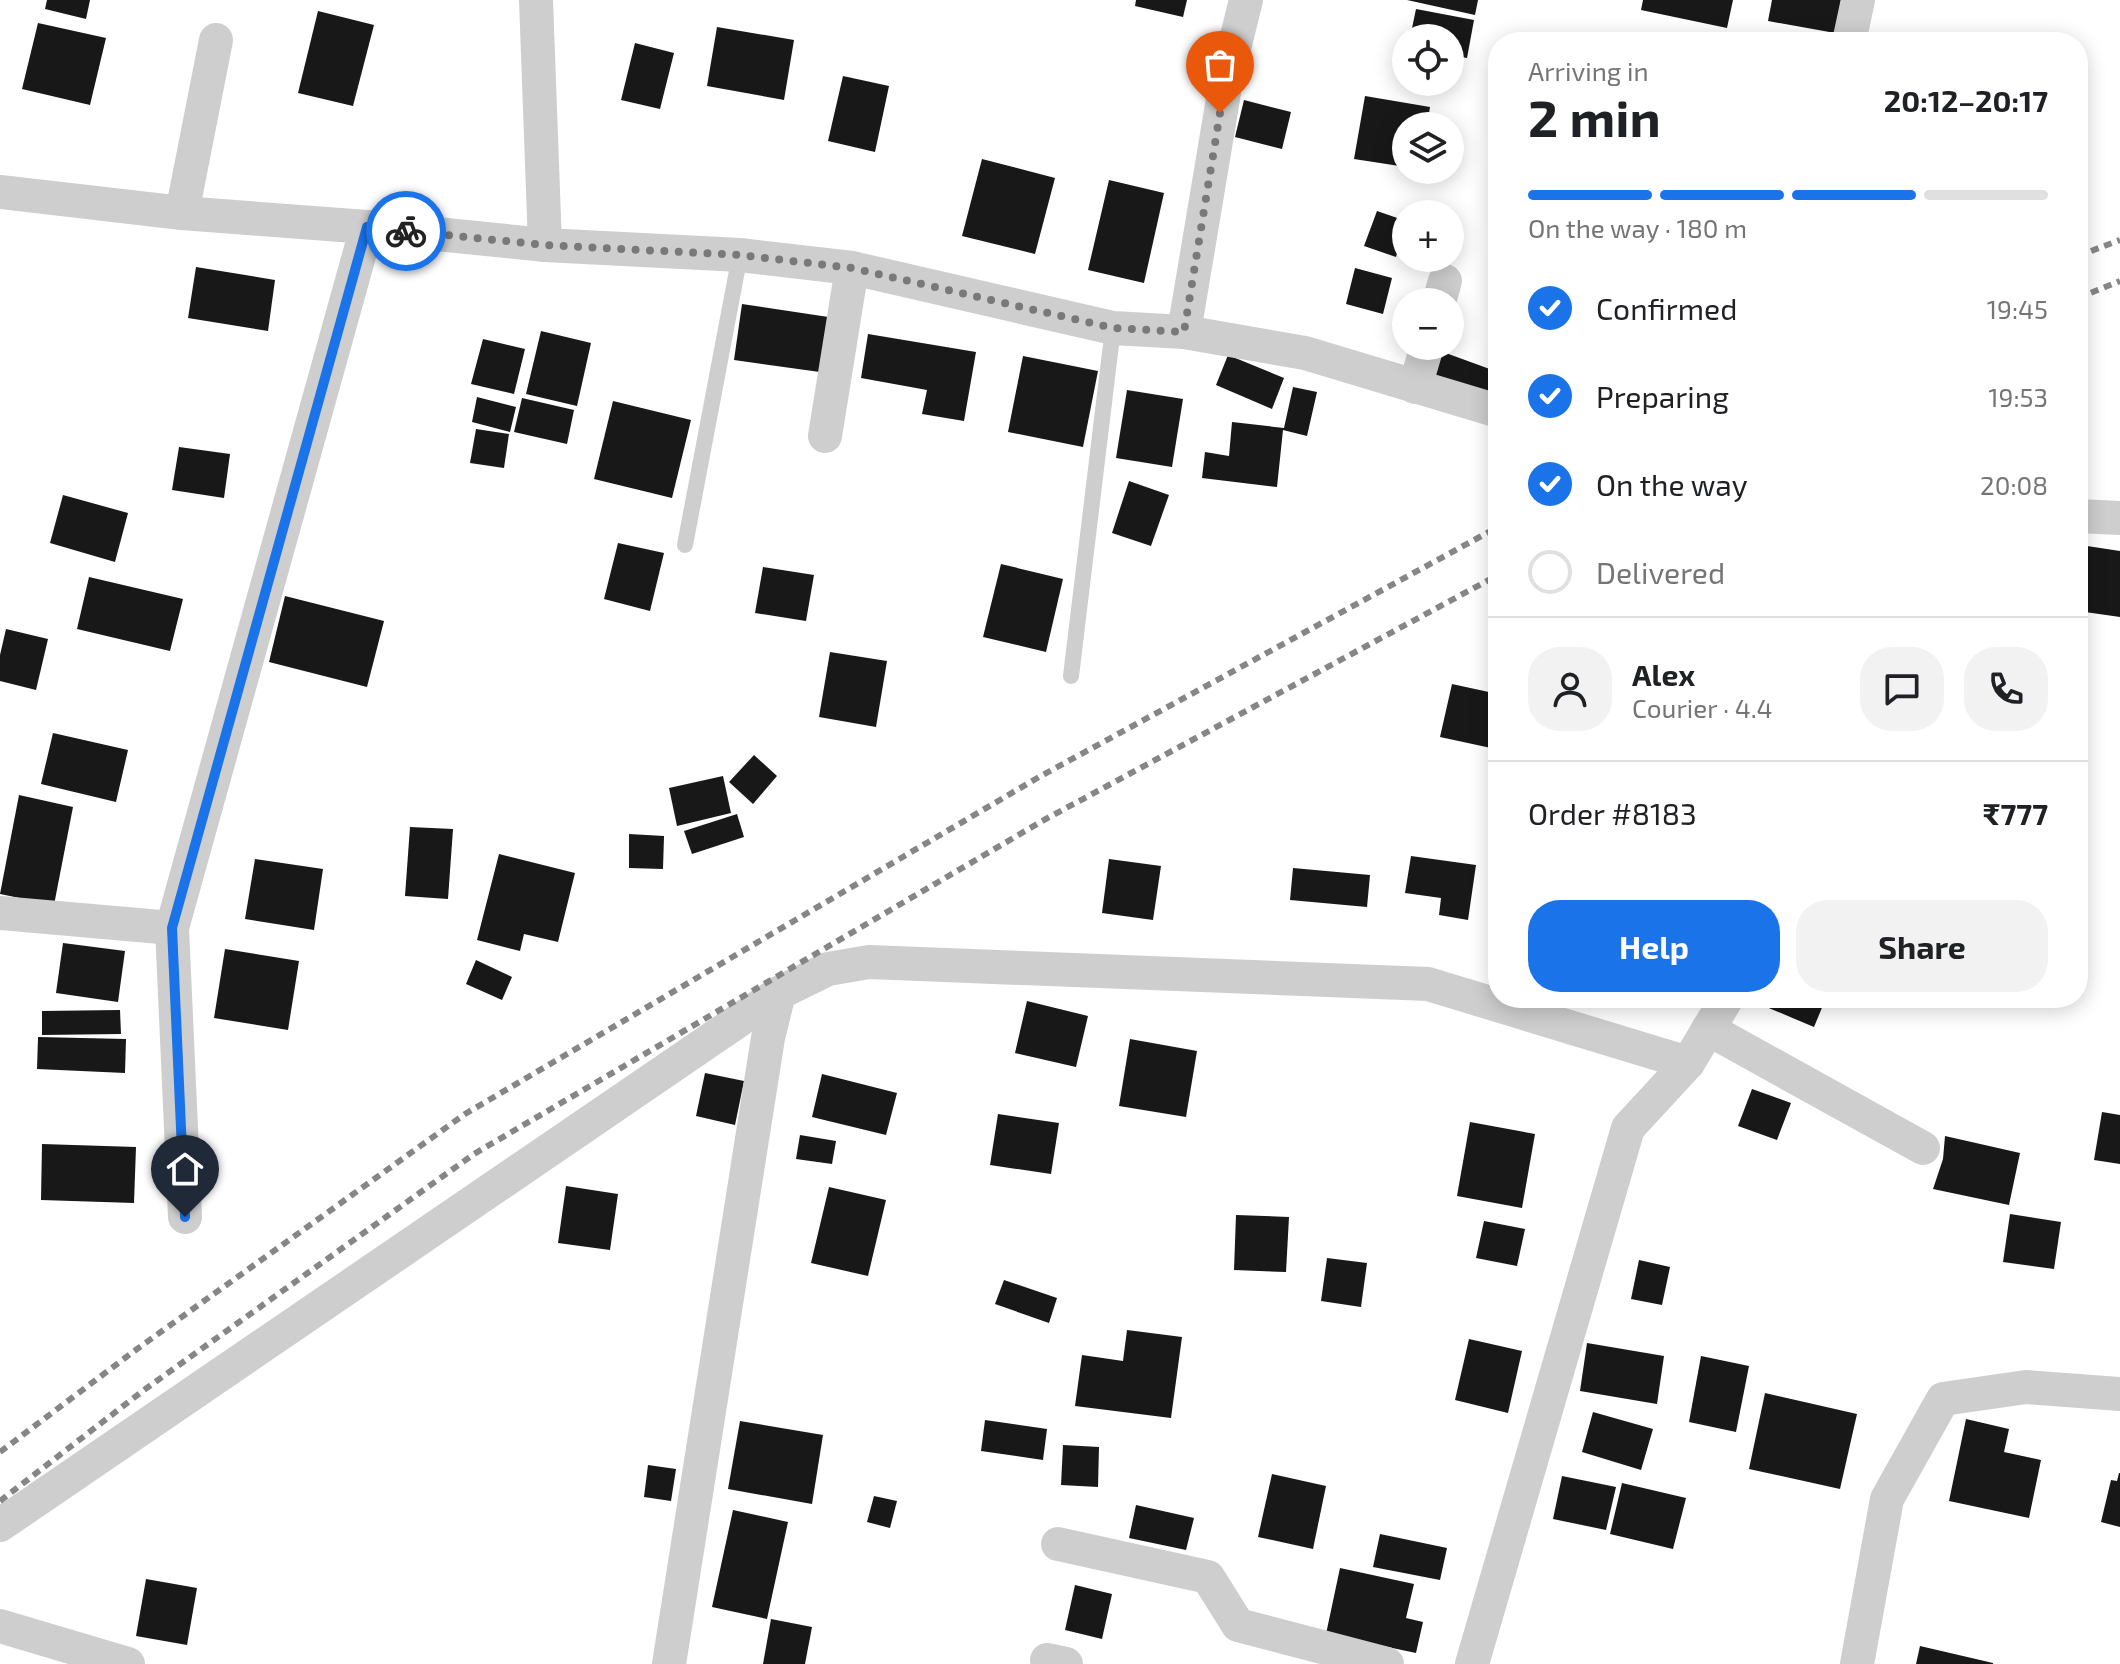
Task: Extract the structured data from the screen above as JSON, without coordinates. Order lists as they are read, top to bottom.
{
  "page": {
    "map_buttons": ["+", "−"],
    "heading": ["2 min", "Arriving in", "20:12–20:17"],
    "panel": [
      "Alex",
      "Courier · 4.4",
      "Order #8183",
      "₹777"
    ],
    "bar": "On the way · 180 m",
    "list": [
      ["Confirmed", "19:45"],
      ["Preparing", "19:53"],
      ["On the way", "20:08"],
      "Delivered"
    ],
    "buttons": ["Help", "Share"]
  }
}
